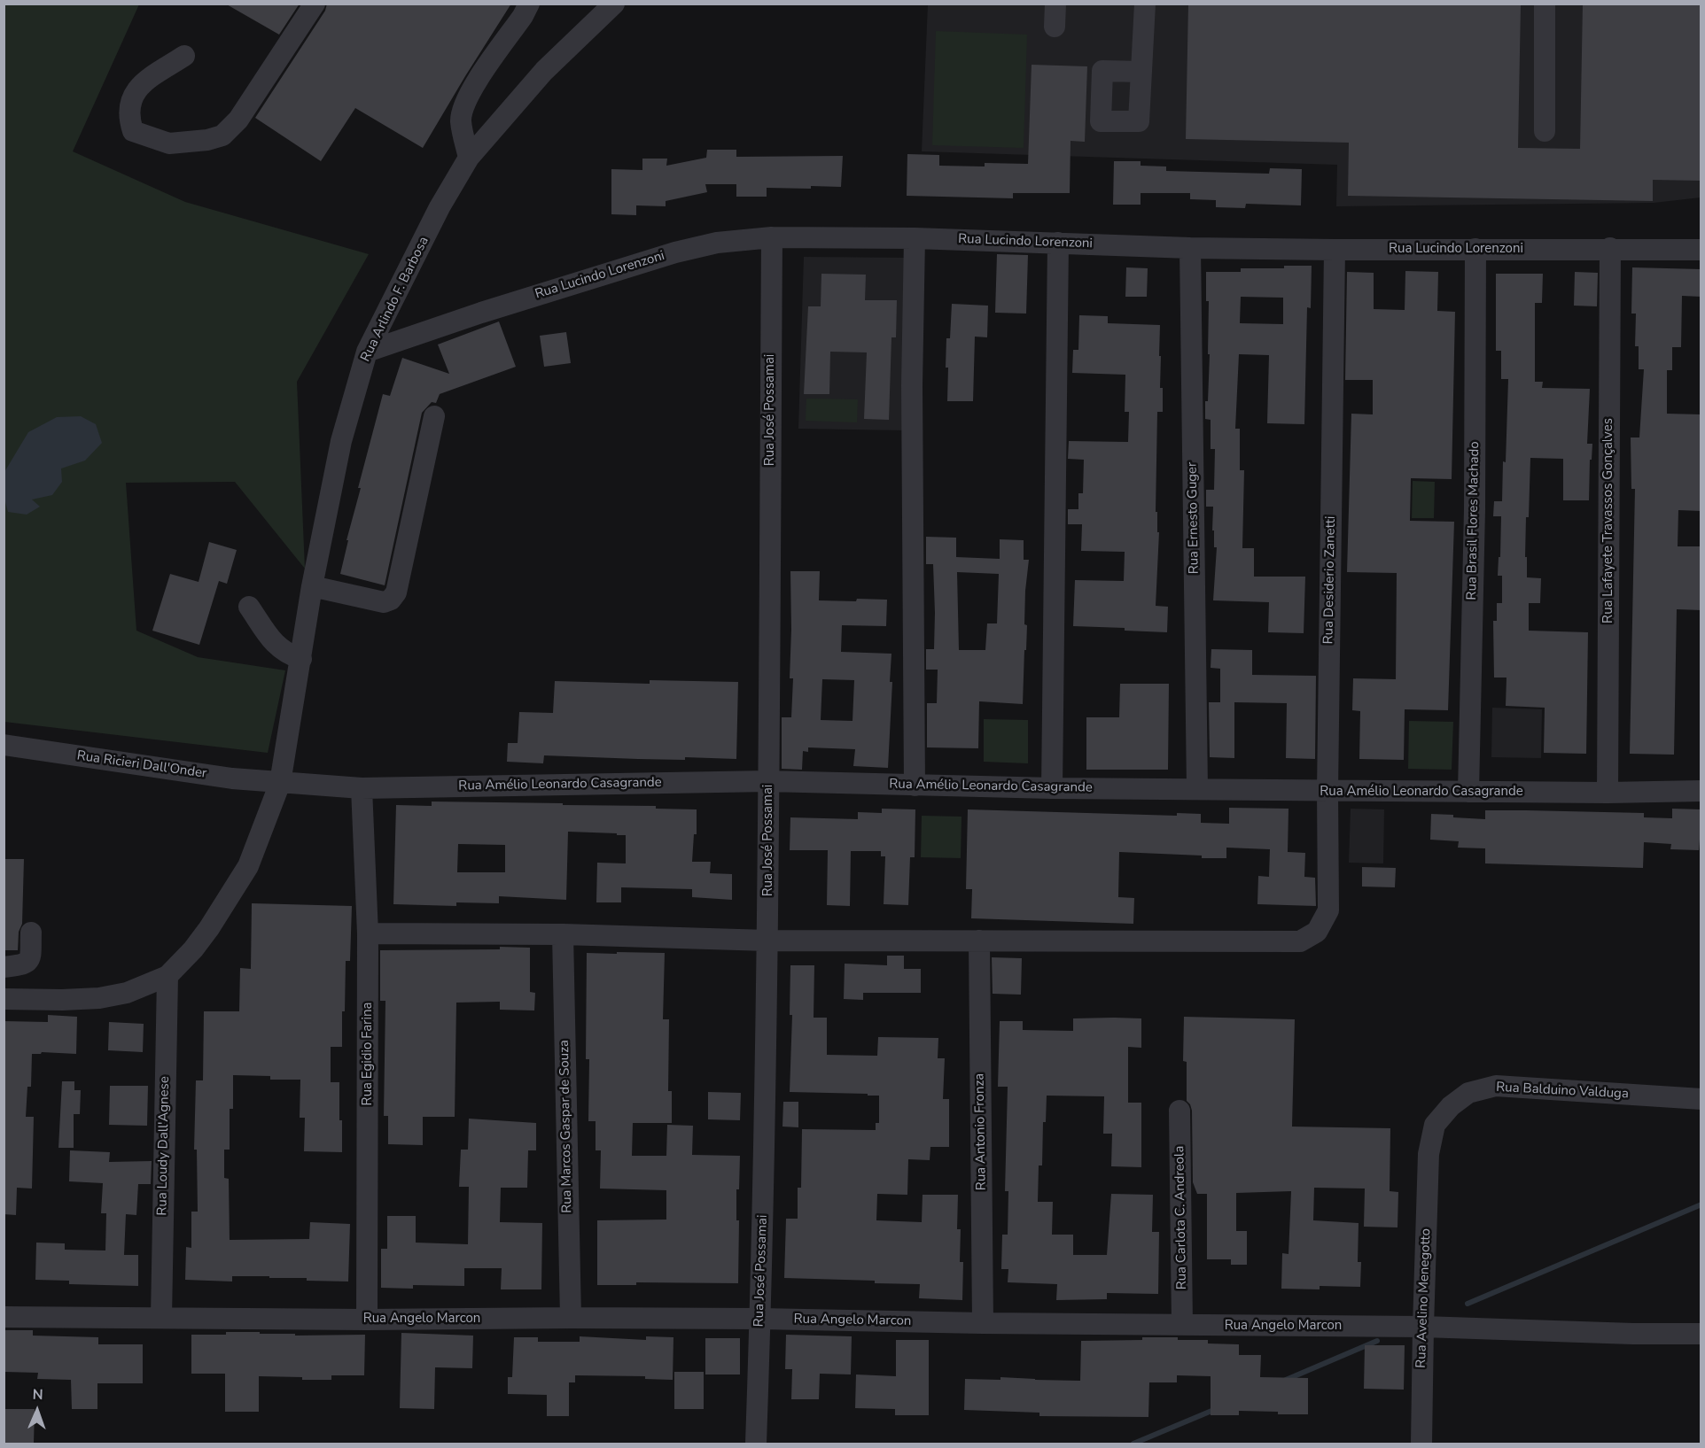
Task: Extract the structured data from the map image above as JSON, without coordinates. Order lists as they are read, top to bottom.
{
  "streets": {
    "street": [
      "Rua Lucindo Lorenzoni",
      "Rua Arlindo F. Barbosa",
      "Rua José Possamai",
      "Rua Ernesto Guger",
      "Rua Brasil Flores Machado",
      "Rua Lafayete Travassos Gonçalves",
      "Rua Desiderio Zanetti",
      "Rua Ricieri Dall'Onder",
      "Rua Amélio Leonardo Casagrande",
      "Rua Egidio Farina",
      "Rua Balduino Valduga",
      "Rua Marcos Gaspar de Souza",
      "Rua Antonio Fronza",
      "Rua Loudy Dall'Agnese",
      "Rua Carlota C. Andreola",
      "Rua Avelino Menegotto",
      "Rua Angelo Marcon"
    ]
  },
  "crossings": [
    ["Rua Lucindo Lorenzoni", "Rua Arlindo F. Barbosa"],
    ["Rua Lucindo Lorenzoni", "Rua José Possamai"],
    ["Rua Lucindo Lorenzoni", "Rua Ernesto Guger"],
    ["Rua Lucindo Lorenzoni", "Rua Brasil Flores Machado"],
    ["Rua Lucindo Lorenzoni", "Rua Lafayete Travassos Gonçalves"],
    ["Rua Lucindo Lorenzoni", "Rua Desiderio Zanetti"],
    ["Rua Arlindo F. Barbosa", "Rua Ricieri Dall'Onder"],
    ["Rua Arlindo F. Barbosa", "Rua Amélio Leonardo Casagrande"],
    ["Rua Arlindo F. Barbosa", "Rua Loudy Dall'Agnese"],
    ["Rua José Possamai", "Rua Amélio Leonardo Casagrande"],
    ["Rua José Possamai", "Rua Angelo Marcon"],
    ["Rua Ernesto Guger", "Rua Amélio Leonardo Casagrande"],
    ["Rua Brasil Flores Machado", "Rua Amélio Leonardo Casagrande"],
    ["Rua Lafayete Travassos Gonçalves", "Rua Amélio Leonardo Casagrande"],
    ["Rua Desiderio Zanetti", "Rua Amélio Leonardo Casagrande"],
    ["Rua Desiderio Zanetti", "Rua Antonio Fronza"],
    ["Rua Ricieri Dall'Onder", "Rua Amélio Leonardo Casagrande"],
    ["Rua Amélio Leonardo Casagrande", "Rua Egidio Farina"],
    ["Rua Egidio Farina", "Rua Angelo Marcon"],
    ["Rua Balduino Valduga", "Rua Avelino Menegotto"],
    ["Rua Marcos Gaspar de Souza", "Rua Angelo Marcon"],
    ["Rua Antonio Fronza", "Rua Angelo Marcon"],
    ["Rua Loudy Dall'Agnese", "Rua Angelo Marcon"],
    ["Rua Carlota C. Andreola", "Rua Angelo Marcon"],
    ["Rua Avelino Menegotto", "Rua Angelo Marcon"]
  ],
  "north": "top"
}
